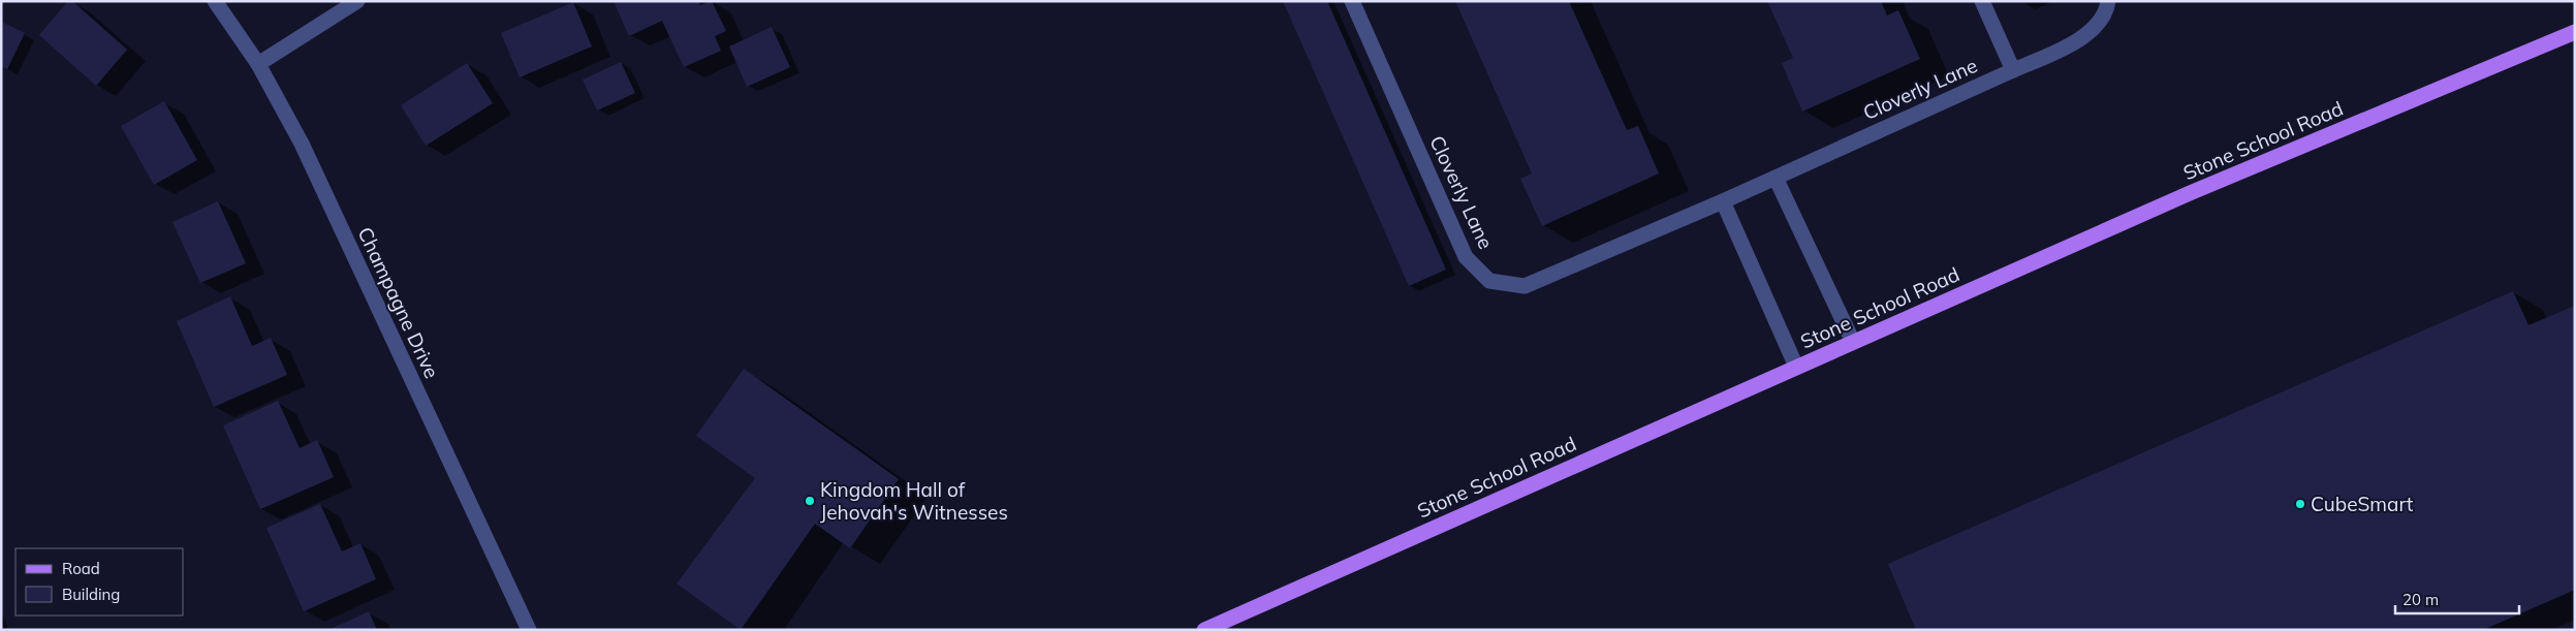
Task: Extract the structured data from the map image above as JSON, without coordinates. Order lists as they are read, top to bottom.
{
  "streets": {
    "main road": ["Stone School Road"],
    "street": ["Cloverly Lane", "Champagne Drive"]
  },
  "places": ["Kingdom Hall of Jehovah's Witnesses", "CubeSmart"],
  "legend": ["Road", "Building"],
  "scale_bar": "20 m"
}
